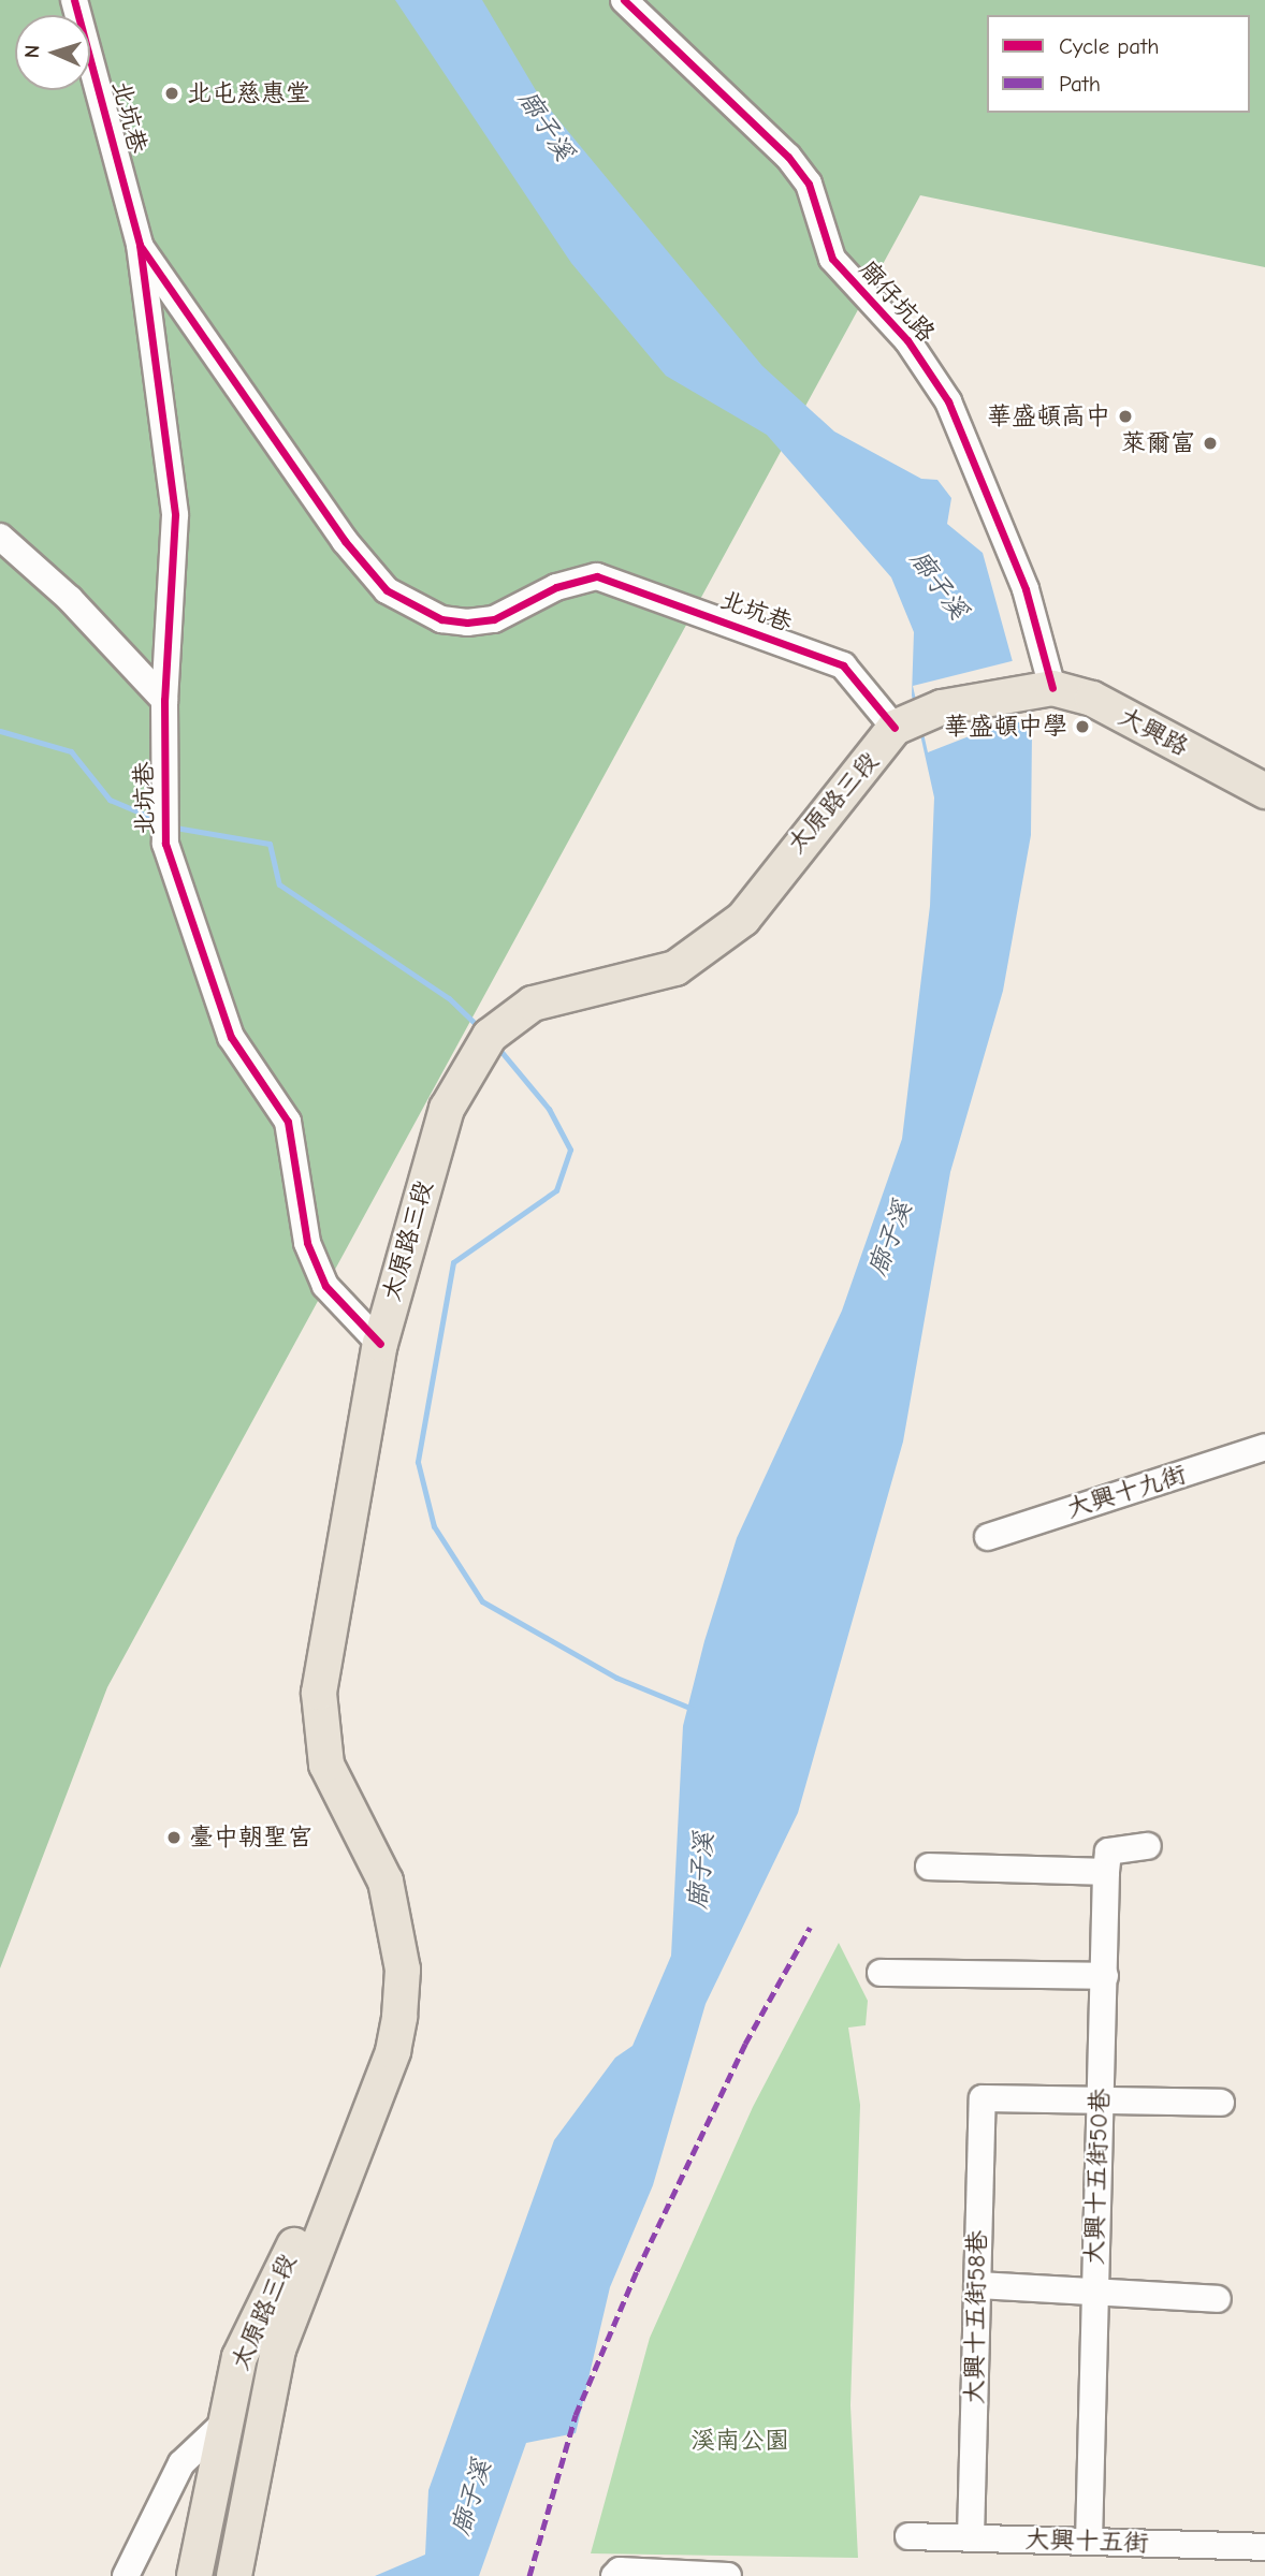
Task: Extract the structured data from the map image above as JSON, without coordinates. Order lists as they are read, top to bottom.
{
  "streets": {
    "main road": ["大興路", "太原路三段"],
    "street": [
      "北坑巷",
      "廍仔坑路",
      "大興十九街",
      "大興十五街50巷",
      "大興十五街58巷",
      "大興十五街"
    ]
  },
  "crossings": [
    ["北坑巷", "太原路三段"],
    ["廍仔坑路", "大興路"],
    ["大興十五街50巷", "大興十五街58巷"],
    ["大興十五街50巷", "大興十五街"],
    ["大興十五街58巷", "大興十五街"]
  ],
  "water": ["廍子溪"],
  "parks": ["溪南公園"],
  "places": [
    "北屯慈惠堂",
    "華盛頓高中",
    "萊爾富",
    "華盛頓中學",
    "臺中朝聖宮"
  ],
  "legend": ["Cycle path", "Path"],
  "north": "left"
}
